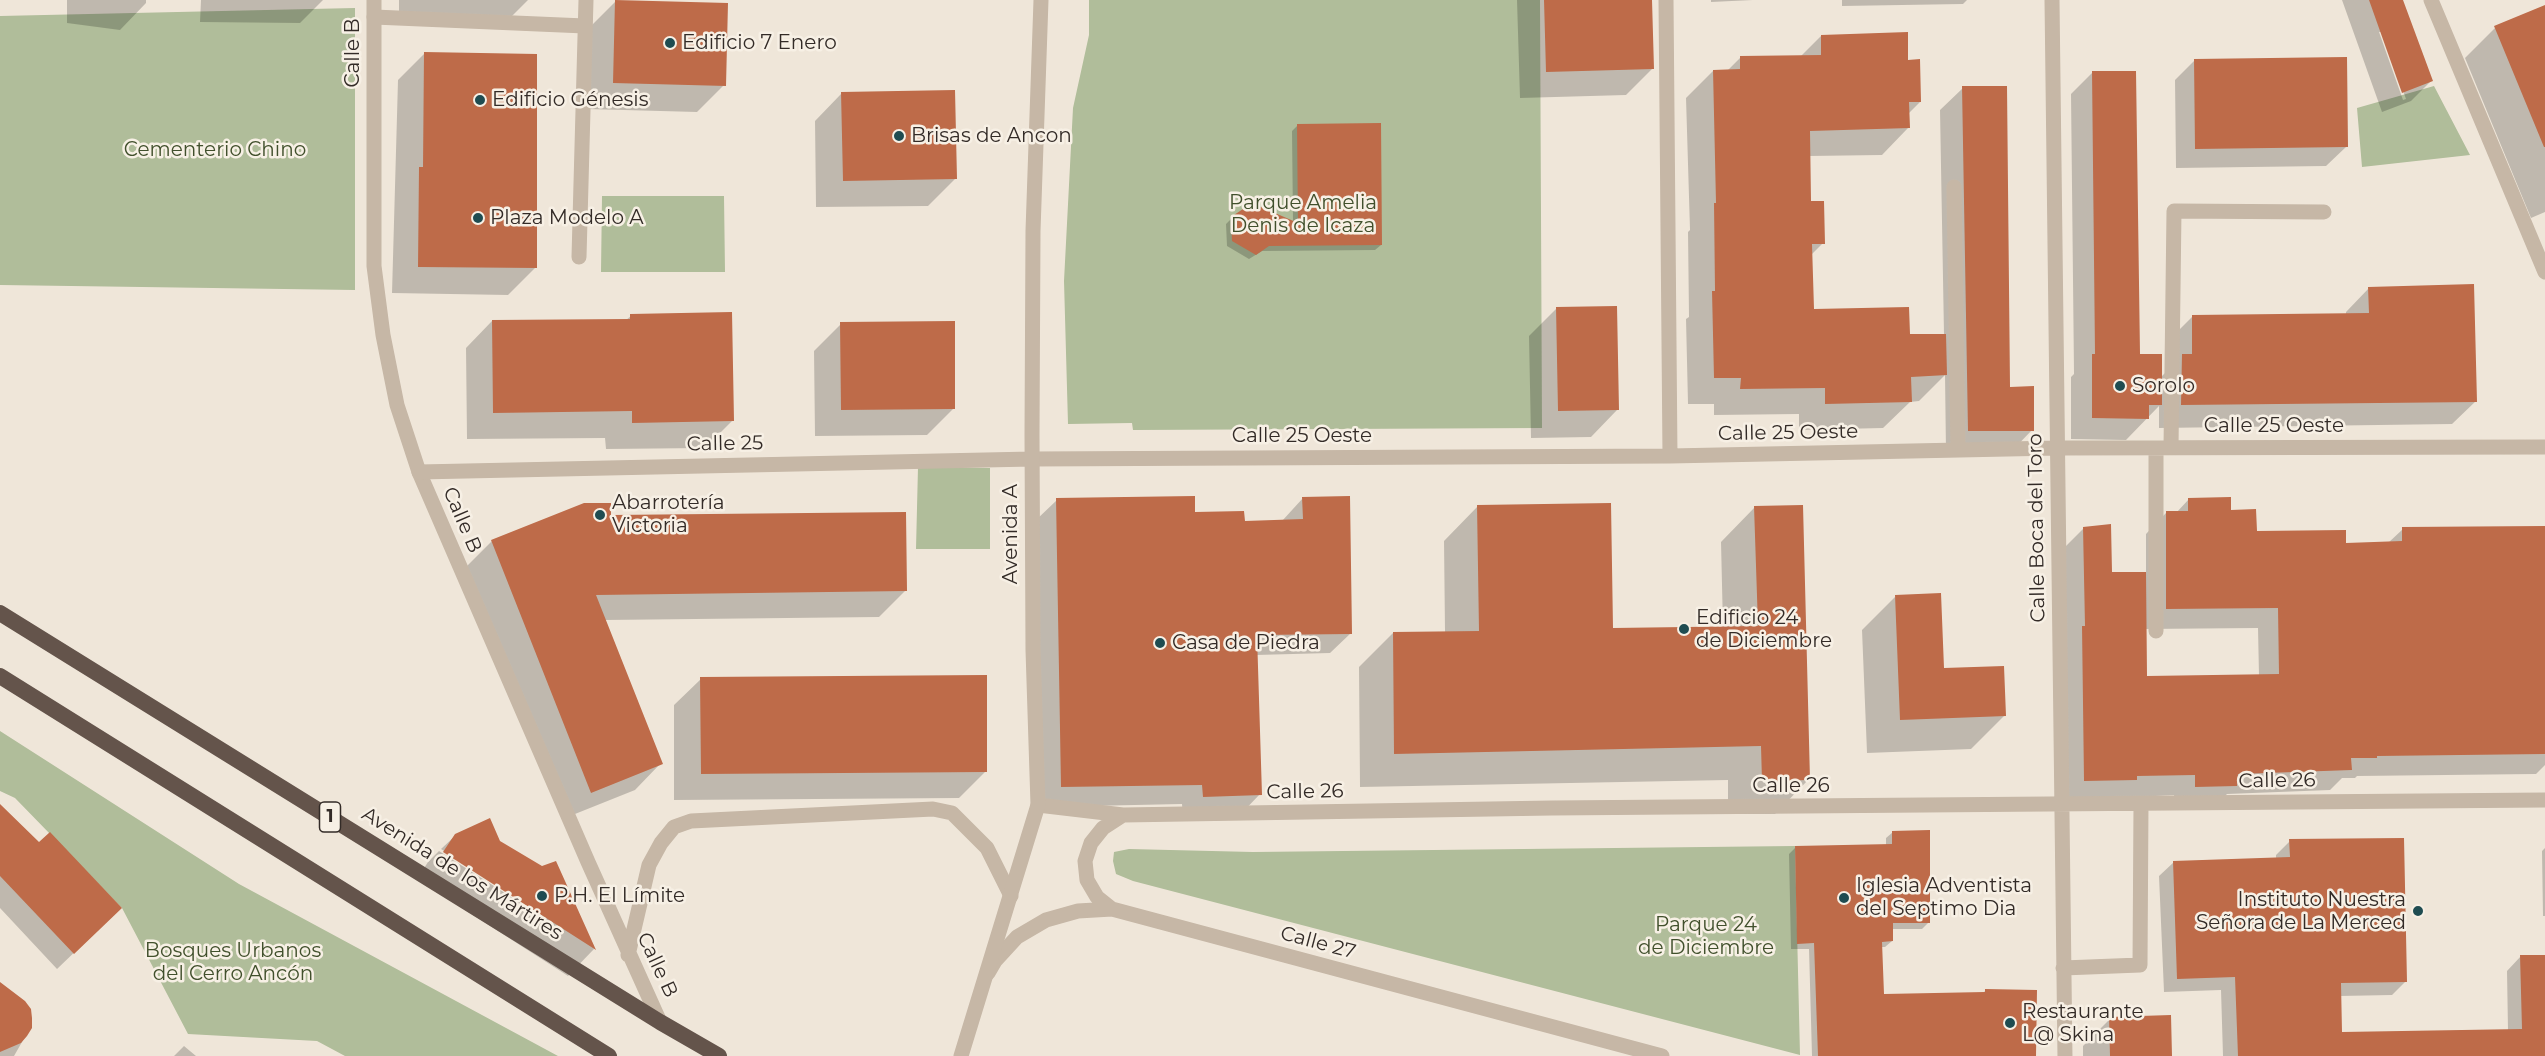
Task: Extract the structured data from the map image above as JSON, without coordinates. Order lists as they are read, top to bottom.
{
  "streets": {
    "highway": ["1", "Avenida de los Mártires"],
    "street": [
      "Calle B",
      "Calle 25 Oeste",
      "Calle 25",
      "Calle Boca del Toro",
      "Avenida A",
      "Calle 26",
      "Calle 27"
    ]
  },
  "crossings": [
    ["Calle B", "Calle 25"],
    ["Calle B", "Avenida de los Mártires"],
    ["Calle 25 Oeste", "Calle 25"],
    ["Calle 25 Oeste", "Calle Boca del Toro"],
    ["Calle 25 Oeste", "Avenida A"],
    ["Calle 25", "Avenida A"],
    ["Calle Boca del Toro", "Calle 26"],
    ["Avenida A", "Calle 26"],
    ["Avenida A", "Calle 27"]
  ],
  "parks": [
    "Cementerio Chino",
    "Parque Amelia Denis de Icaza",
    "Parque 24 de Diciembre",
    "Bosques Urbanos del Cerro Ancón"
  ],
  "places": [
    "Edificio 7 Enero",
    "Edificio Génesis",
    "Brisas de Ancon",
    "Plaza Modelo A",
    "Sorolo",
    "Abarrotería Victoria",
    "Edificio 24 de Diciembre",
    "Casa de Piedra",
    "P.H. El Límite",
    "Iglesia Adventista del Septimo Dia",
    "Instituto Nuestra Señora de La Merced",
    "Restaurante L@ Skina"
  ]
}
